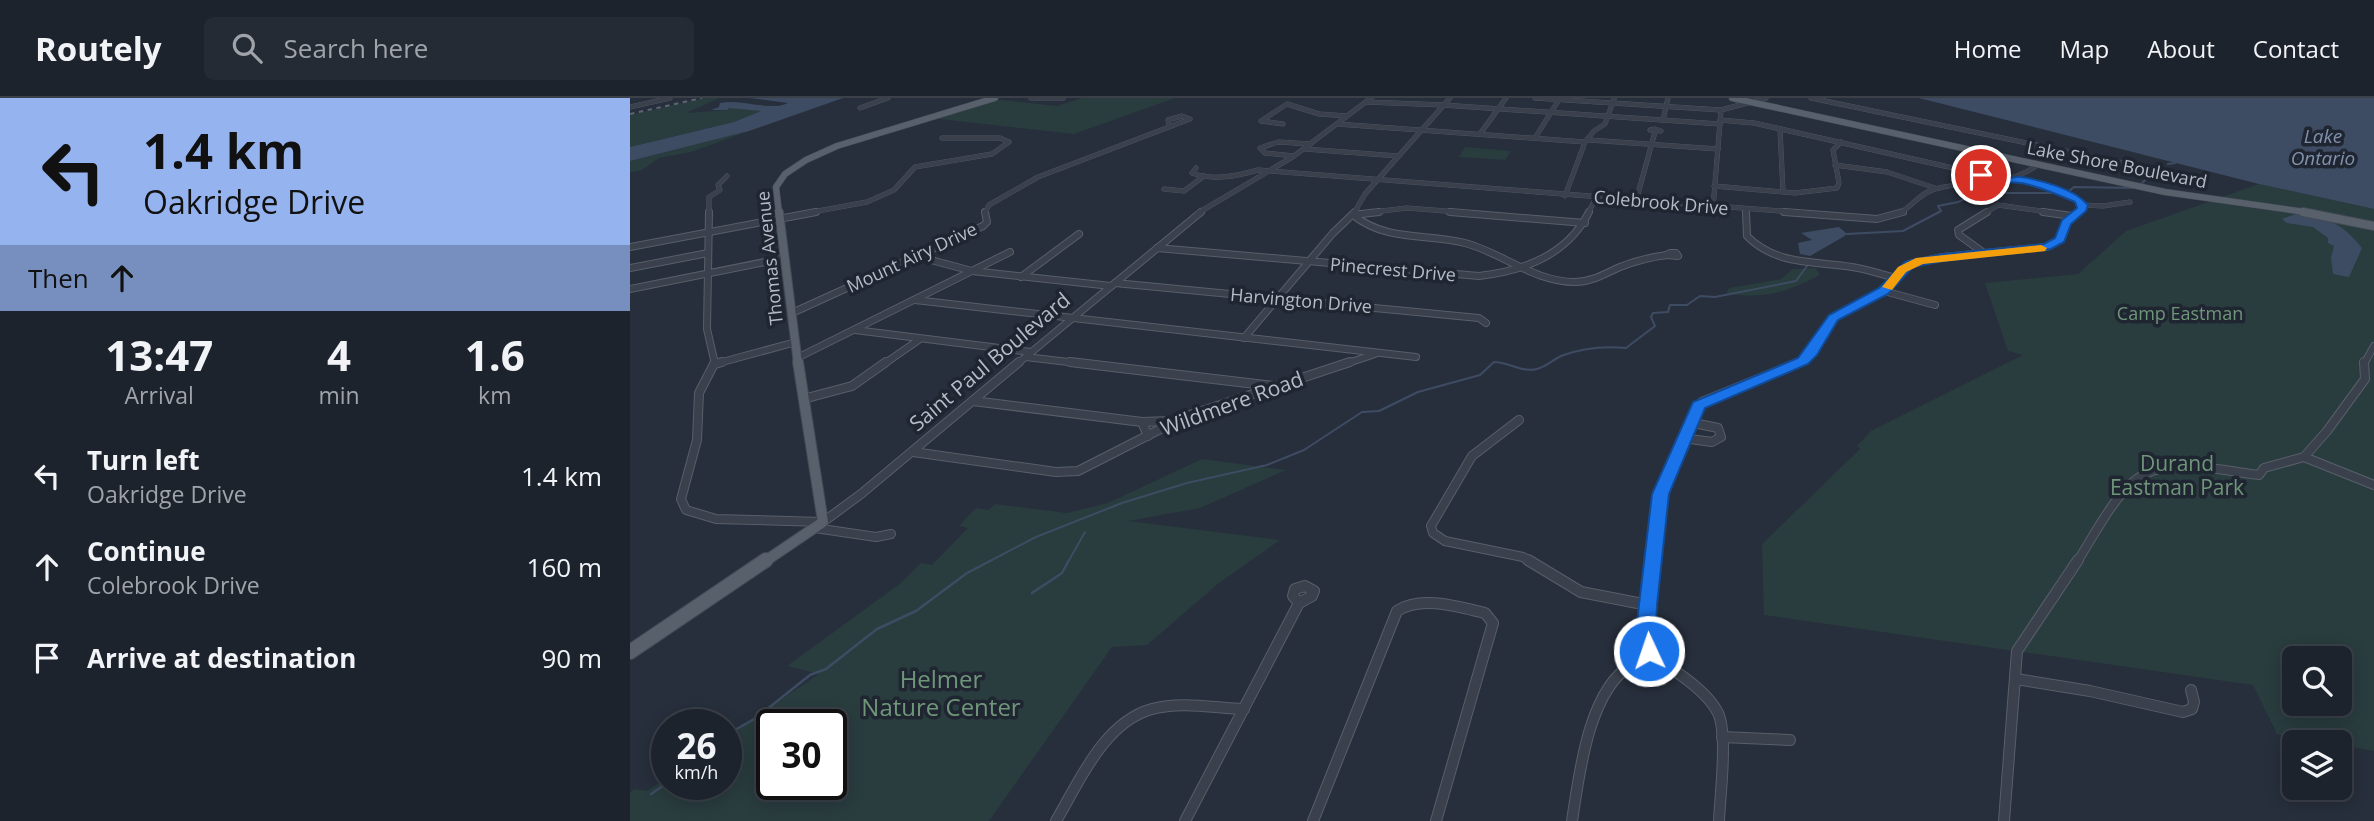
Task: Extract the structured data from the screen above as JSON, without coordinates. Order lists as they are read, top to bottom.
{
  "streets": {
    "main road": ["Lake Shore Boulevard", "Thomas Avenue", "Saint Paul Boulevard"],
    "street": [
      "Colebrook Drive",
      "Mount Airy Drive",
      "Pinecrest Drive",
      "Harvington Drive",
      "Wildmere Road"
    ]
  },
  "crossings": [
    ["Colebrook Drive", "Pinecrest Drive"],
    ["Colebrook Drive", "Saint Paul Boulevard"],
    ["Thomas Avenue", "Mount Airy Drive"],
    ["Thomas Avenue", "Saint Paul Boulevard"],
    ["Mount Airy Drive", "Harvington Drive"],
    ["Pinecrest Drive", "Saint Paul Boulevard"],
    ["Harvington Drive", "Saint Paul Boulevard"],
    ["Saint Paul Boulevard", "Wildmere Road"]
  ],
  "water": ["Lake Ontario"],
  "parks": ["Camp Eastman", "Durand Eastman Park", "Helmer Nature Center"],
  "page": {
    "header": "Routely",
    "search": "Search here",
    "nav": [
      "Home",
      "Map",
      "About",
      "Contact"
    ],
    "turn": ["1.4 km", "Oakridge Drive"],
    "then": "Then",
    "eta": [
      "13:47",
      "Arrival",
      "4",
      "min",
      "1.6",
      "km"
    ],
    "list": [
      {
        "name": "Turn left",
        "note": "Oakridge Drive",
        "value": "1.4 km"
      },
      {
        "name": "Continue",
        "note": "Colebrook Drive",
        "value": "160 m"
      },
      {
        "name": "Arrive at destination",
        "value": "90 m"
      }
    ],
    "speed": "26 km/h",
    "limit": "30"
  }
}
